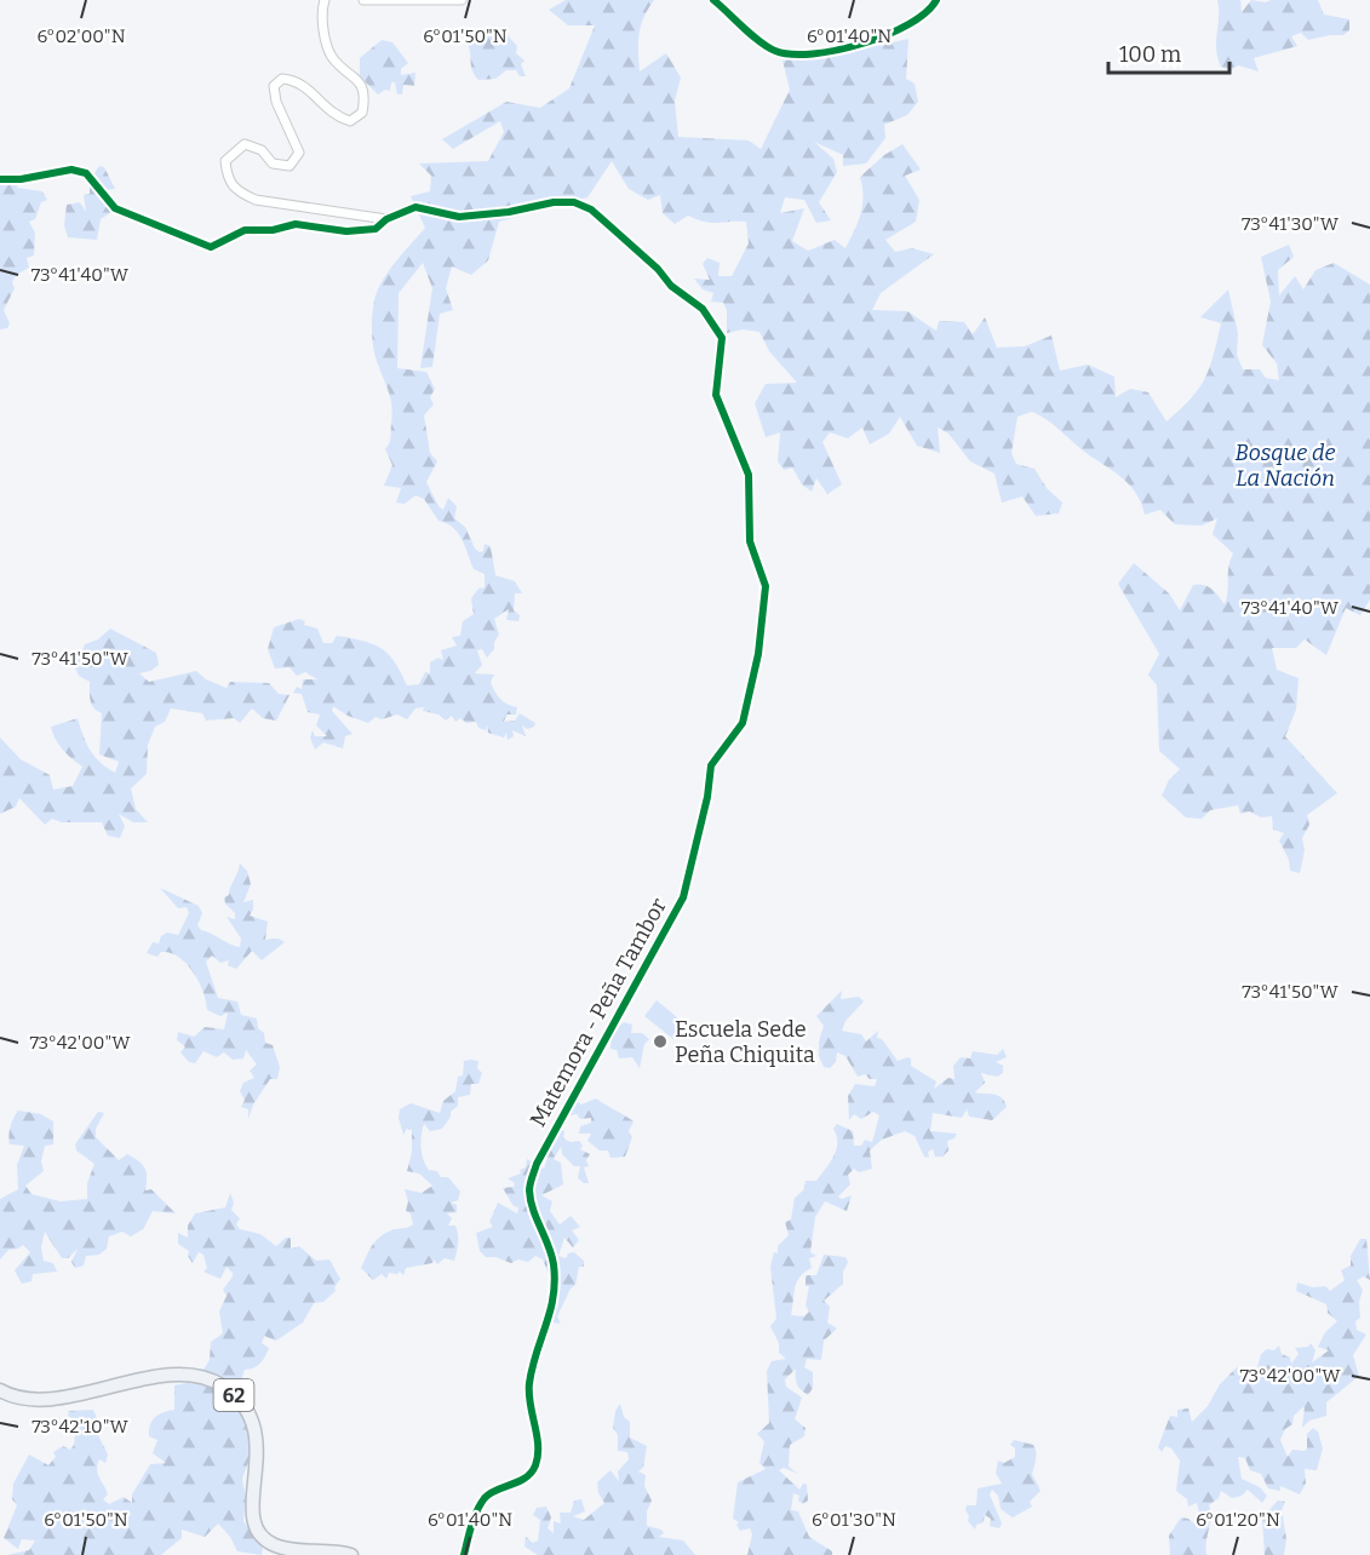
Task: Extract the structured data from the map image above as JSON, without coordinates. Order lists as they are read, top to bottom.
{
  "streets": {
    "main road": ["62"],
    "street": ["Matemora - Peña Tambor"]
  },
  "parks": ["Bosque de La Nación"],
  "places": ["Escuela Sede Peña Chiquita"],
  "scale_bar": "100 m",
  "coordinates": [
    "6°02'00\"N",
    "6°01'50\"N",
    "6°01'40\"N",
    "73°41'30\"W",
    "73°41'40\"W",
    "73°41'50\"W",
    "73°42'00\"W",
    "73°42'10\"W",
    "6°01'30\"N",
    "6°01'20\"N"
  ]
}
